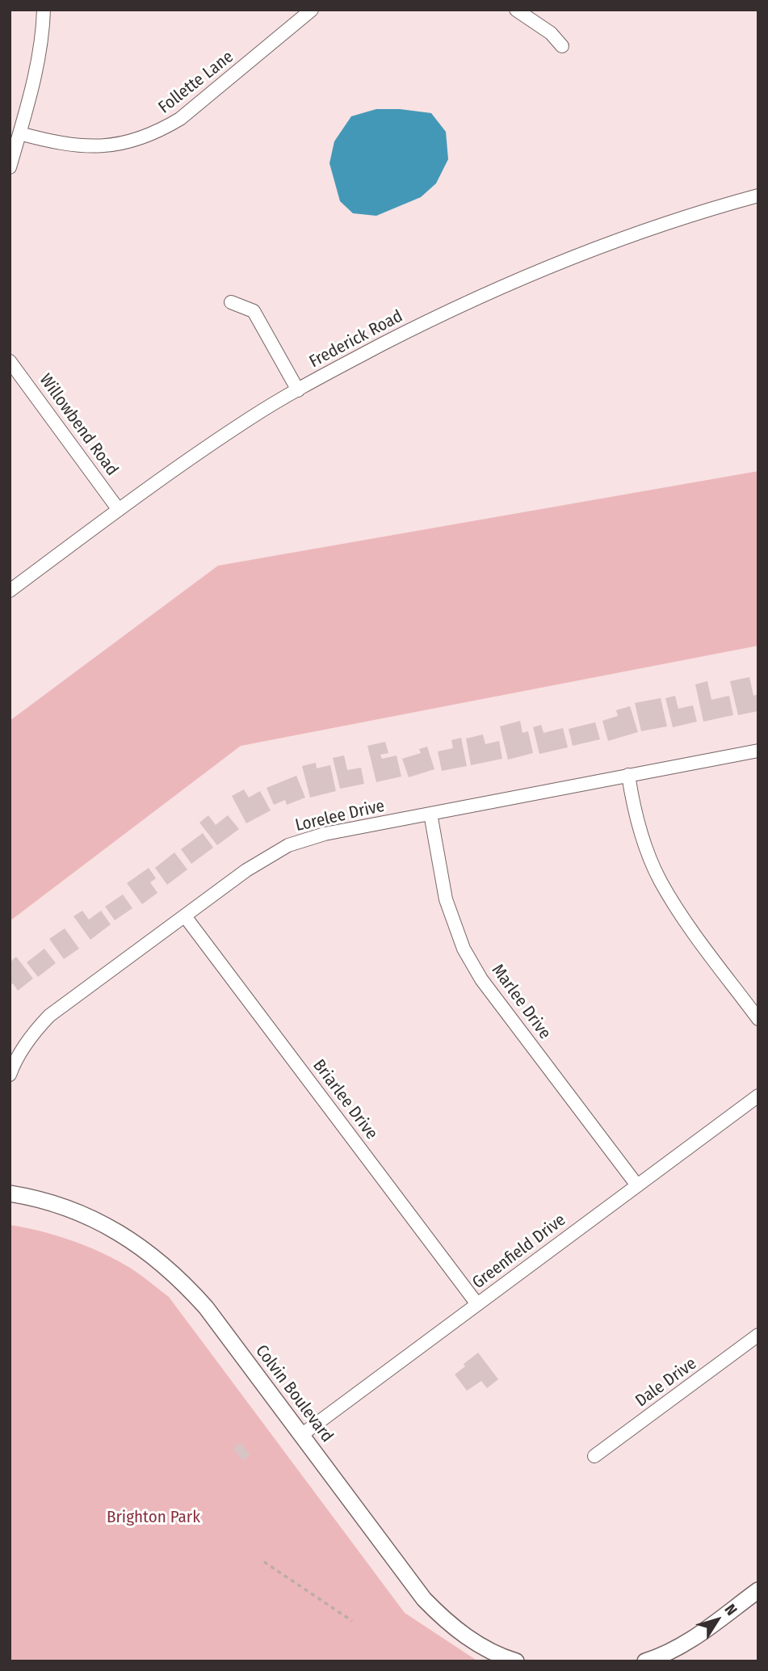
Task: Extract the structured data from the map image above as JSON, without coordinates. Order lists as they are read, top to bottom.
{
  "streets": {
    "street": [
      "Follette Lane",
      "Frederick Road",
      "Willowbend Road",
      "Lorelee Drive",
      "Marlee Drive",
      "Briarlee Drive",
      "Greenfield Drive",
      "Dale Drive",
      "Colvin Boulevard"
    ]
  },
  "crossings": [
    ["Frederick Road", "Willowbend Road"],
    ["Lorelee Drive", "Marlee Drive"],
    ["Lorelee Drive", "Briarlee Drive"],
    ["Marlee Drive", "Greenfield Drive"],
    ["Briarlee Drive", "Greenfield Drive"],
    ["Greenfield Drive", "Colvin Boulevard"]
  ],
  "parks": ["Brighton Park"],
  "north": "top right"
}
